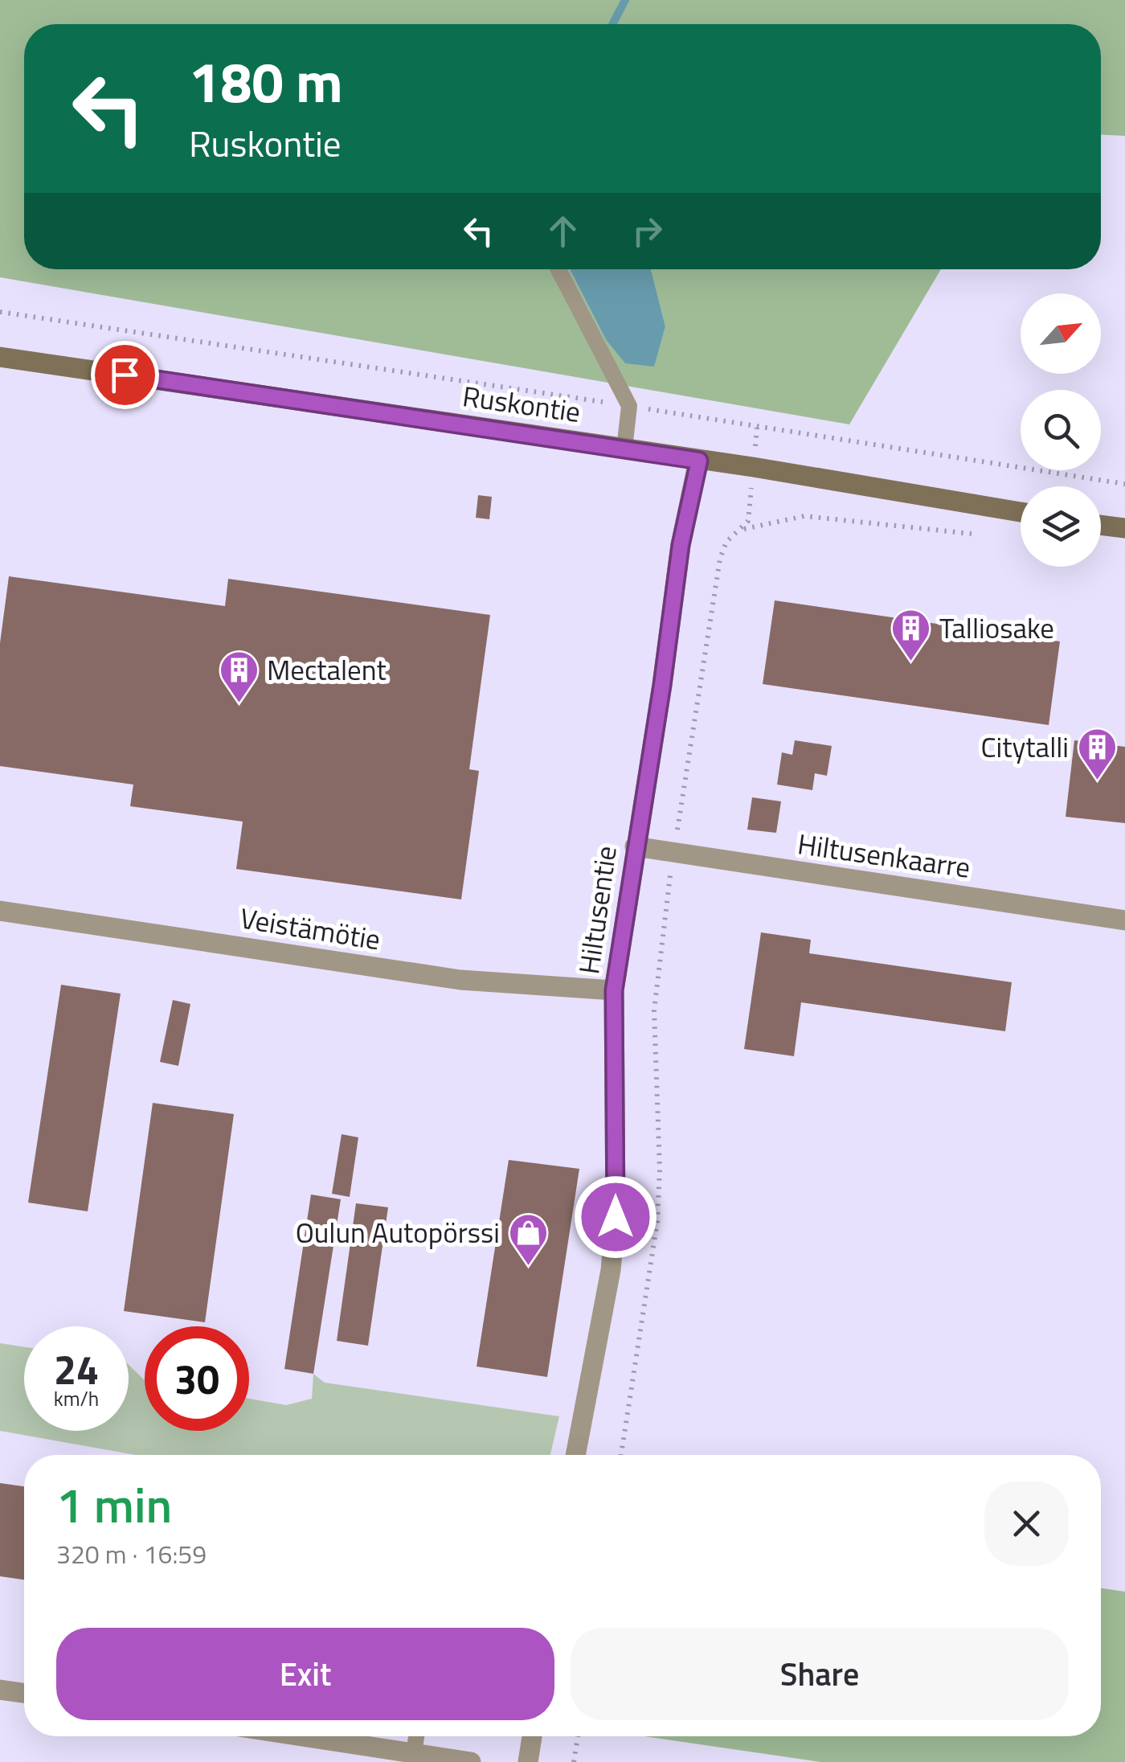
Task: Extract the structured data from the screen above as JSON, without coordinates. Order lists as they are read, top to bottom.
{
  "streets": {
    "main road": ["Ruskontie"],
    "street": ["Hiltusenkaarre", "Hiltusentie", "Veistämötie"]
  },
  "crossings": [
    ["Ruskontie", "Hiltusentie"],
    ["Hiltusenkaarre", "Hiltusentie"],
    ["Hiltusentie", "Veistämötie"]
  ],
  "places": {
    "building": ["Talliosake", "Mectalent", "Citytalli"],
    "shop": ["Oulun Autopörssi"]
  },
  "north": "top right",
  "page": {
    "turn": ["180 m", "Ruskontie"],
    "speed": "24 km/h",
    "limit": "30",
    "heading": ["1 min", "320 m · 16:59"],
    "buttons": ["Exit", "Share"]
  }
}
